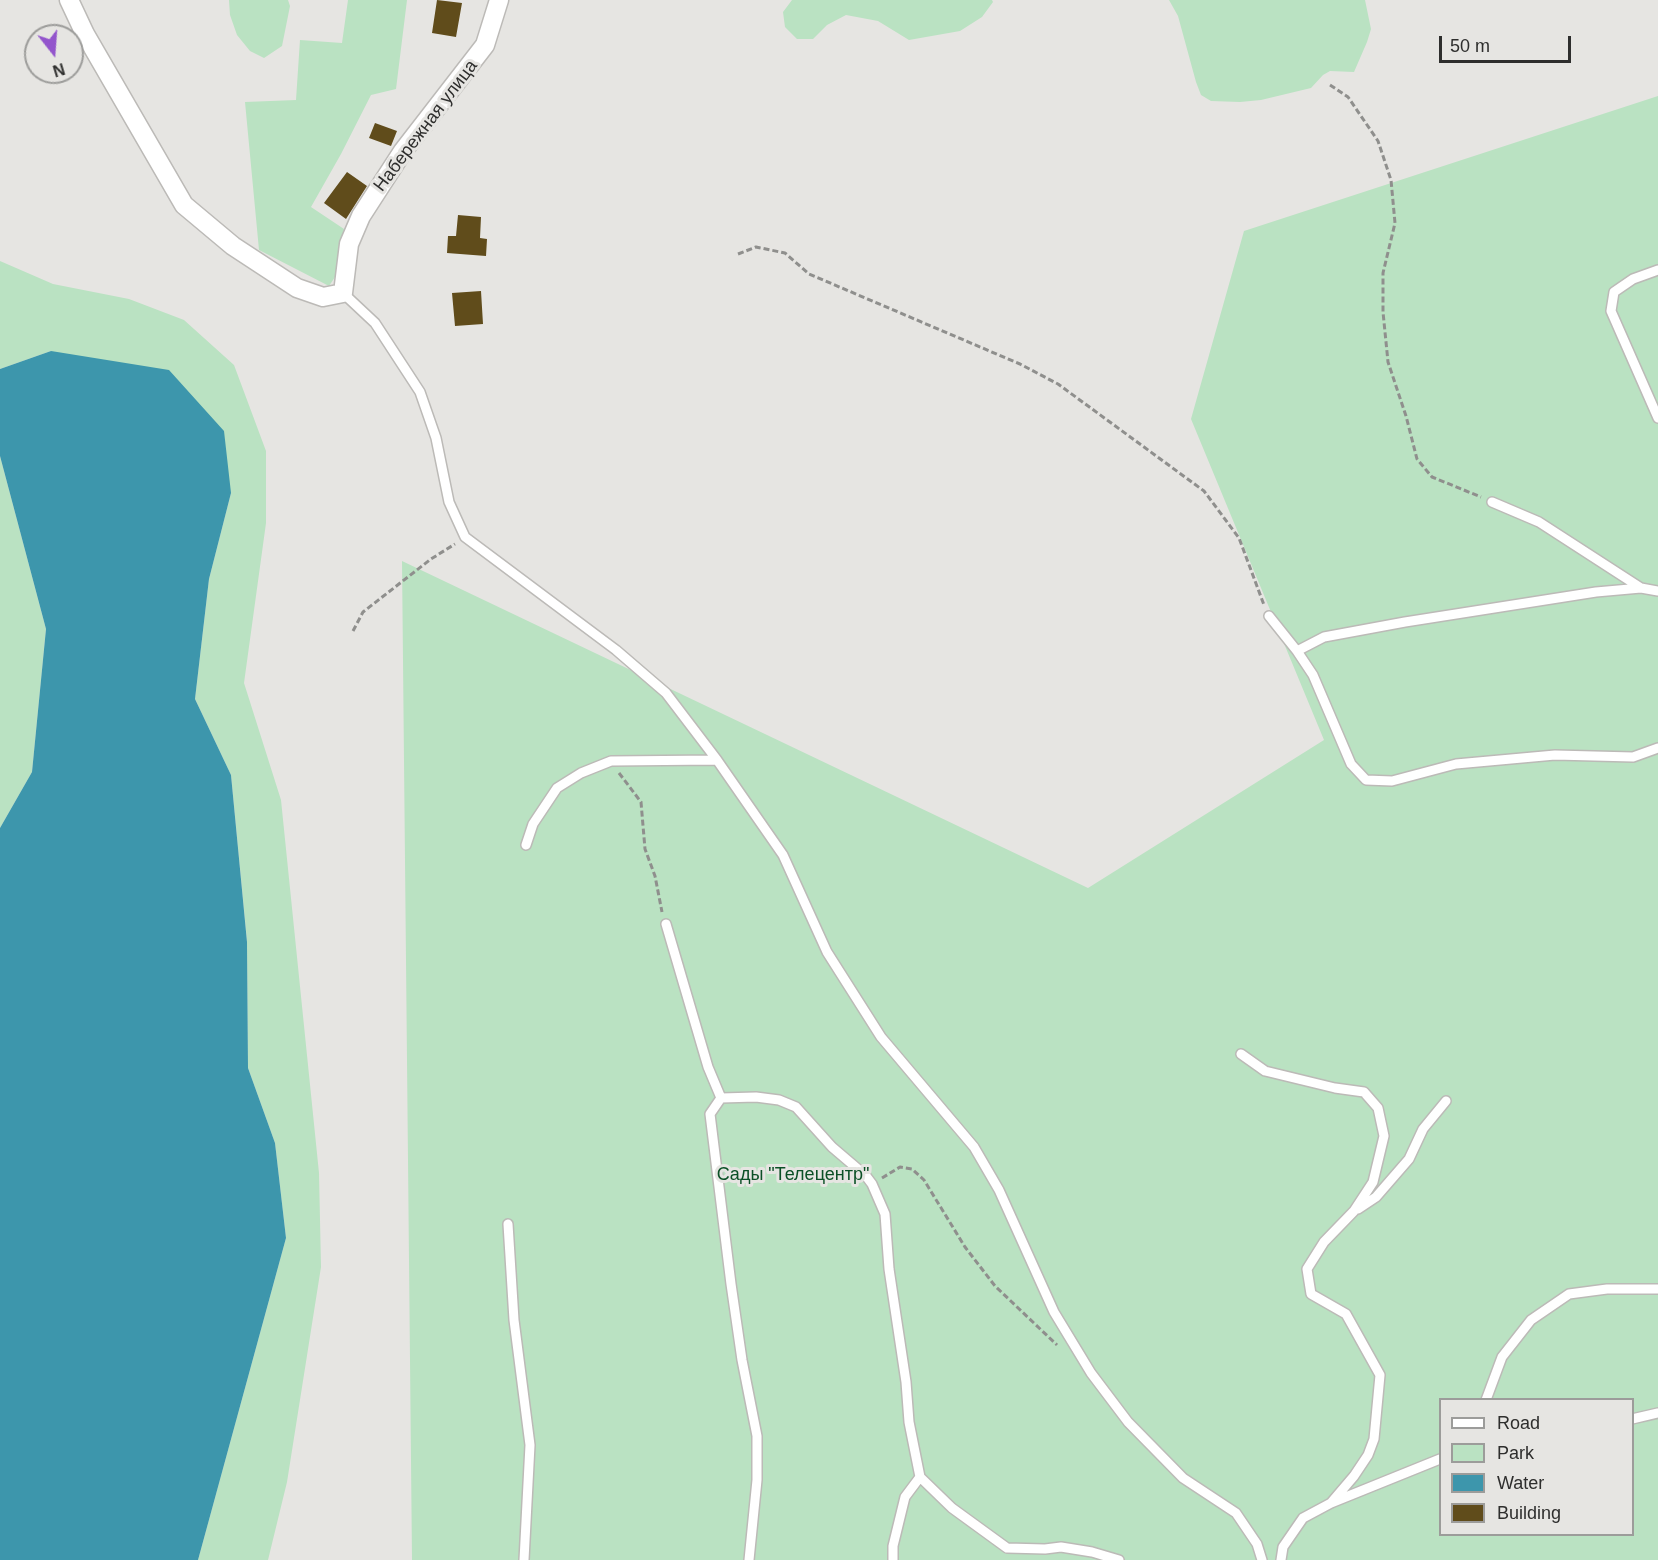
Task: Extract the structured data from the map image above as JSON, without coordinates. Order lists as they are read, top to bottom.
{
  "streets": {
    "street": ["Набережная улица"]
  },
  "parks": ["Сады \"Телецентр\""],
  "legend": [
    "Road",
    "Park",
    "Water",
    "Building"
  ],
  "scale_bar": "50 m",
  "north": "bottom"
}
